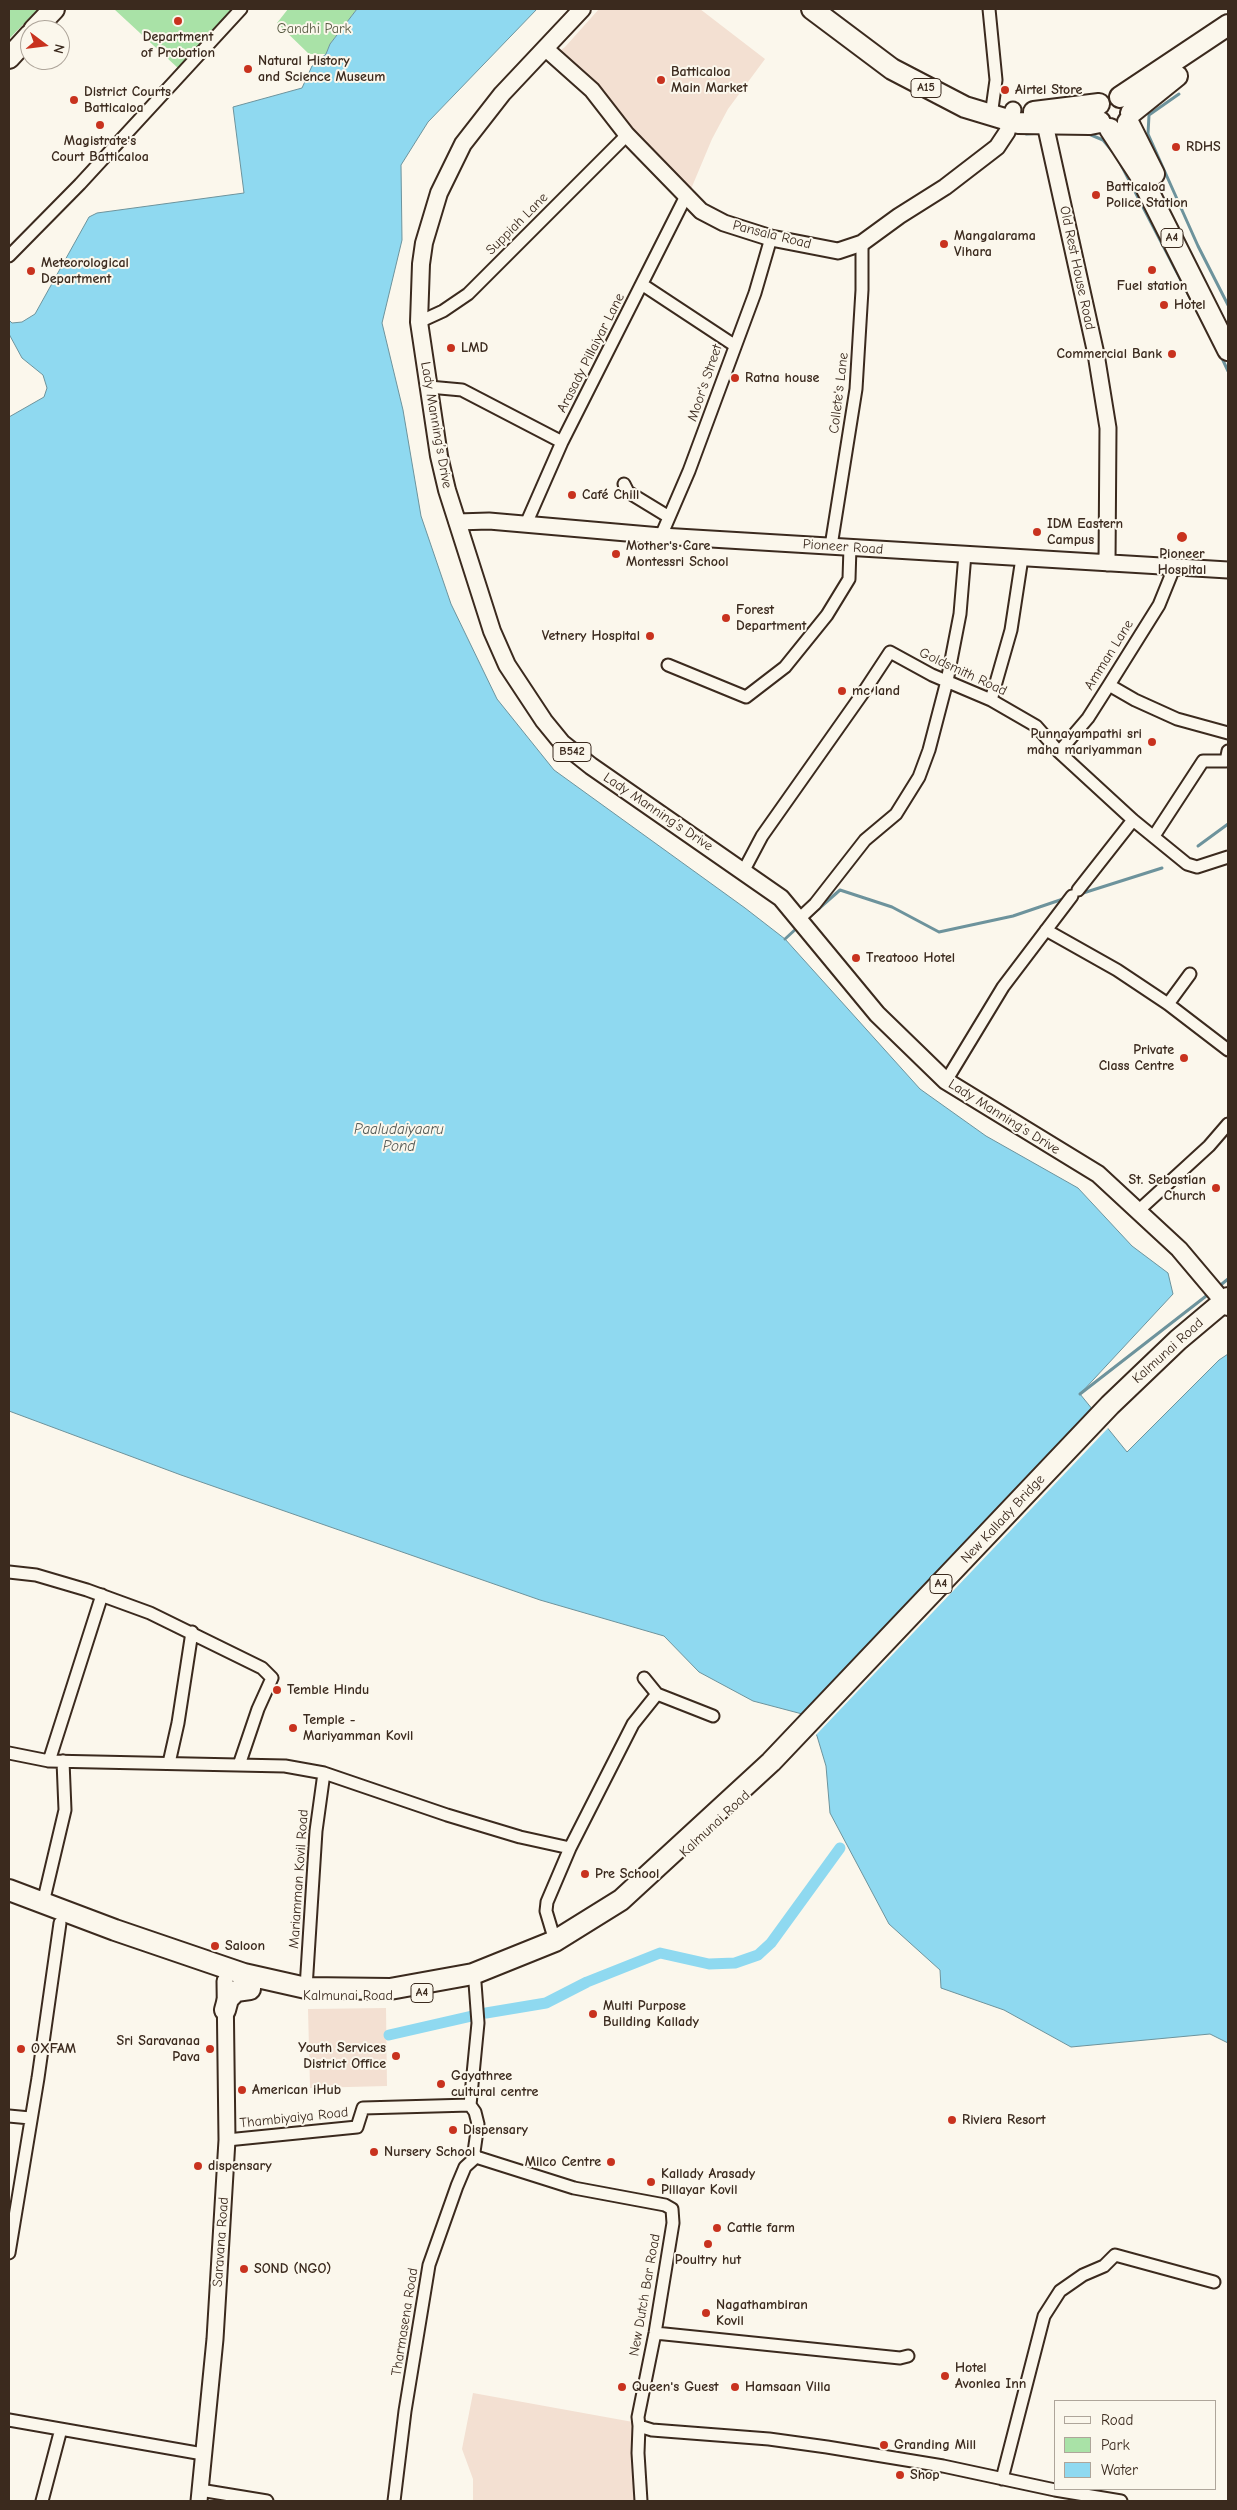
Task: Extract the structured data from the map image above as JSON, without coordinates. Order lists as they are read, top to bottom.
{
  "streets": {
    "highway": [
      "A15",
      "A4",
      "Kalmunai Road",
      "New Kallady Bridge"
    ],
    "main road": ["Lady Manning’s Drive", "B542"],
    "street": [
      "Suppiah Lane",
      "Pansala Road",
      "Old Rest House Road",
      "Arasady Pillaiyar Lane",
      "Moor's Street",
      "Collete's Lane",
      "Pioneer Road",
      "Amman Lane",
      "Goldsmith Road",
      "Mariamman Kovil Road",
      "Thambiyaiya Road",
      "Saravana Road",
      "New Dutch Bar Road",
      "Tharmasena Road"
    ]
  },
  "crossings": [
    ["A15", "Pansala Road"],
    ["A15", "A4"],
    ["A15", "Old Rest House Road"],
    ["Suppiah Lane", "Pansala Road"],
    ["Suppiah Lane", "Lady Manning’s Drive"],
    ["Pansala Road", "Arasady Pillaiyar Lane"],
    ["Pansala Road", "Moor's Street"],
    ["Pansala Road", "Collete's Lane"],
    ["Pansala Road", "Lady Manning’s Drive"],
    ["Old Rest House Road", "Pioneer Road"],
    ["Arasady Pillaiyar Lane", "Pioneer Road"],
    ["Moor's Street", "Pioneer Road"],
    ["Collete's Lane", "Pioneer Road"],
    ["Lady Manning’s Drive", "Pioneer Road"],
    ["Lady Manning’s Drive", "Goldsmith Road"],
    ["Lady Manning’s Drive", "Kalmunai Road"],
    ["Pioneer Road", "Amman Lane"],
    ["Amman Lane", "Goldsmith Road"],
    ["Kalmunai Road", "New Kallady Bridge"],
    ["Kalmunai Road", "Mariamman Kovil Road"],
    ["Kalmunai Road", "Saravana Road"],
    ["Thambiyaiya Road", "Saravana Road"],
    ["New Dutch Bar Road", "Tharmasena Road"]
  ],
  "water": ["Paaludaiyaaru Pond"],
  "parks": ["Gandhi Park"],
  "places": [
    "Department of Probation",
    "Natural History and Science Museum",
    "Batticaloa Main Market",
    "Airtel Store",
    "District Courts Batticaloa",
    "Magistrate's Court Batticaloa",
    "RDHS",
    "Batticaloa Police Station",
    "Mangalarama Vihara",
    "Fuel station",
    "Meteorological Department",
    "Hotel",
    "LMD",
    "Commercial Bank",
    "Ratna house",
    "Café Chill",
    "IDM Eastern Campus",
    "Pioneer Hospital",
    "Mother's Care Montessri School",
    "Forest Department",
    "Vetnery Hospital",
    "mc land",
    "Punnayampathi sri maha mariyamman",
    "Treatooo Hotel",
    "Private Class Centre",
    "St. Sebastian Church",
    "Temble Hindu",
    "Temple - Mariyamman Kovil",
    "Pre School",
    "Saloon",
    "Multi Purpose Building Kallady",
    "OXFAM",
    "Sri Saravanaa Pava",
    "Youth Services District Office",
    "Gayathree cultural centre",
    "American iHub",
    "Riviera Resort",
    "Dispensary",
    "Nursery School",
    "Milco Centre",
    "dispensary",
    "Kallady Arasady Pillayar Kovil",
    "Cattle farm",
    "Poultry hut",
    "SOND (NGO)",
    "Nagathambiran Kovil",
    "Hotel Avonlea Inn",
    "Queen's Guest",
    "Hamsaan Villa",
    "Granding Mill",
    "Shop"
  ],
  "legend": ["Road", "Park", "Water"],
  "north": "right"
}
